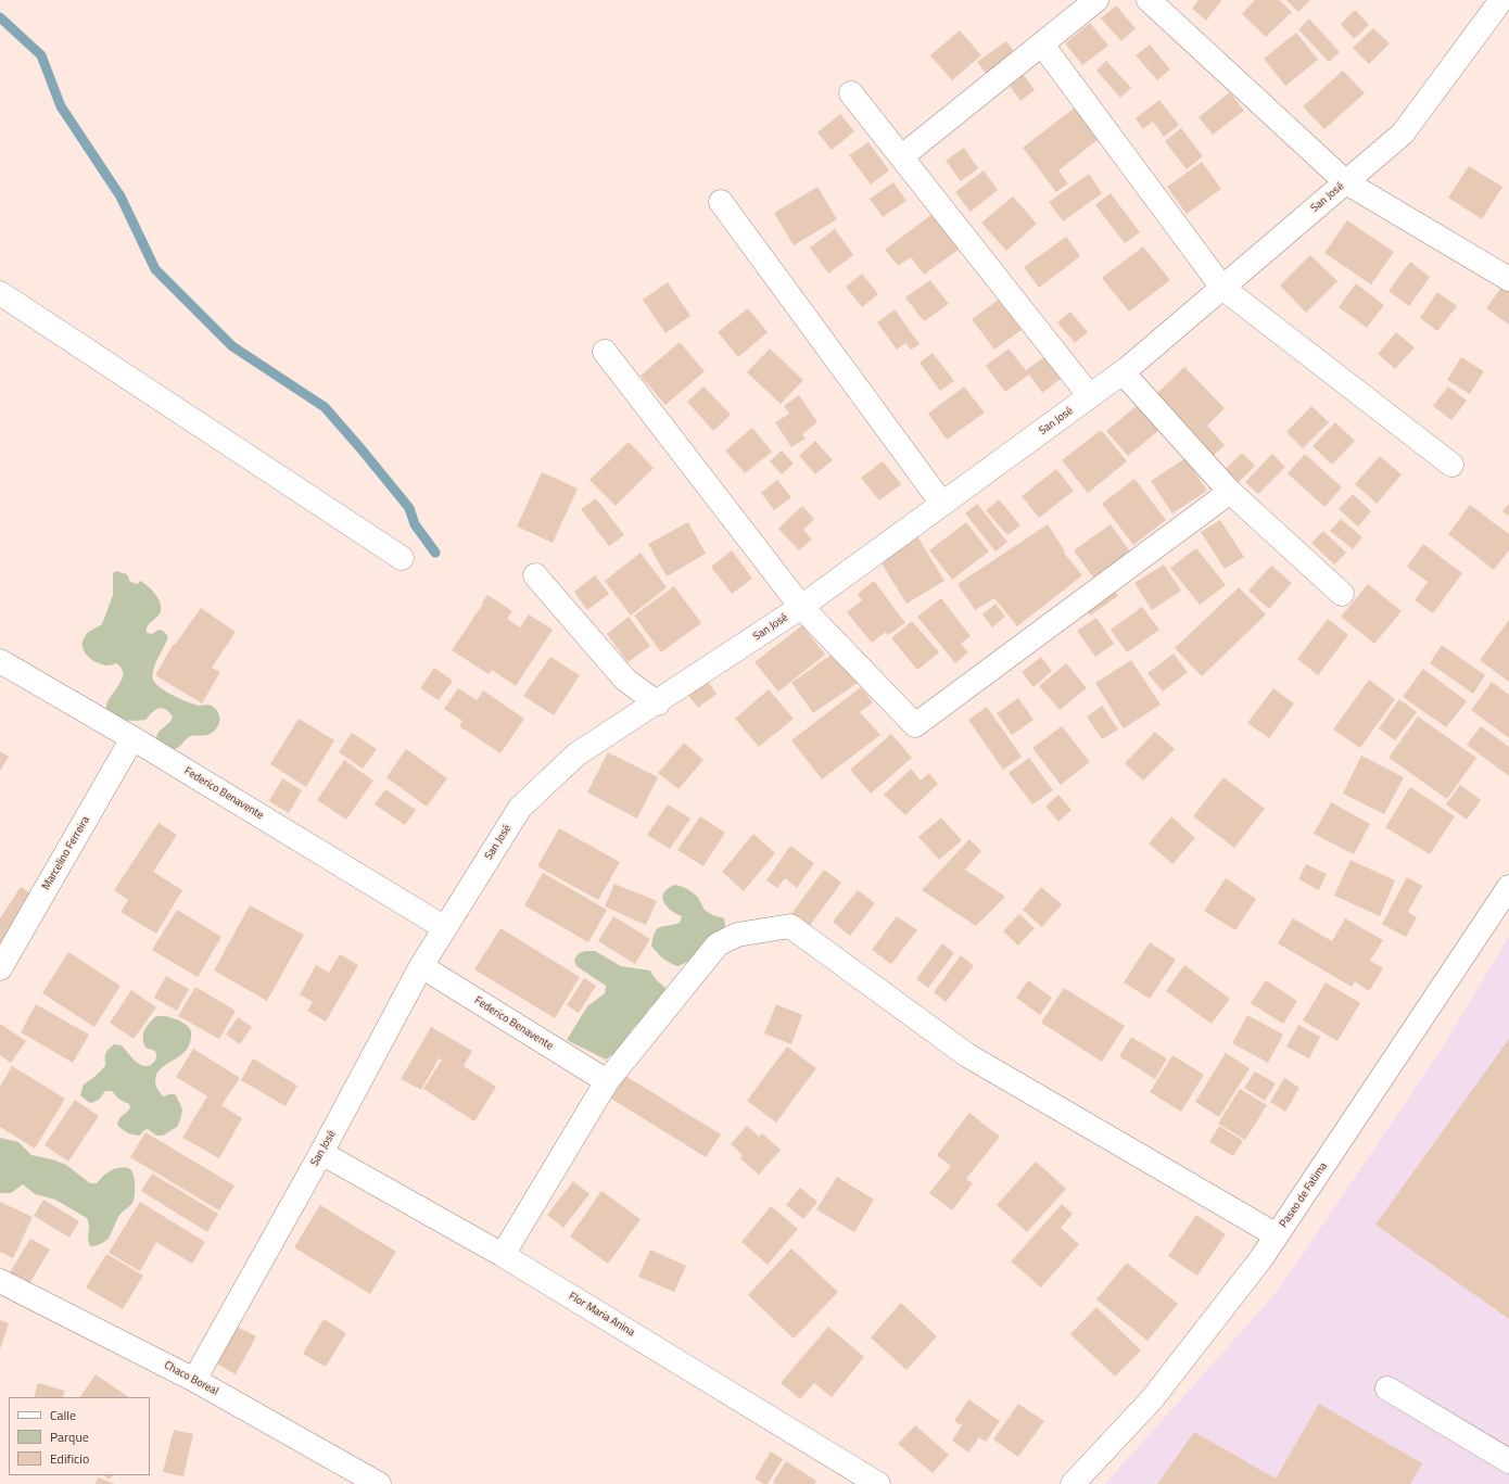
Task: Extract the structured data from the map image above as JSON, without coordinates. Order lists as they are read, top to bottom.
{
  "streets": {
    "street": [
      "San José",
      "Federico Benavente",
      "Marcelino Ferreira",
      "Paseo de Fatima",
      "Flor Maria Anina",
      "Chaco Boreal"
    ]
  },
  "crossings": [
    ["San José", "Federico Benavente"],
    ["San José", "Flor Maria Anina"],
    ["San José", "Chaco Boreal"],
    ["Federico Benavente", "Marcelino Ferreira"]
  ],
  "legend": ["Calle", "Parque", "Edificio"]
}
